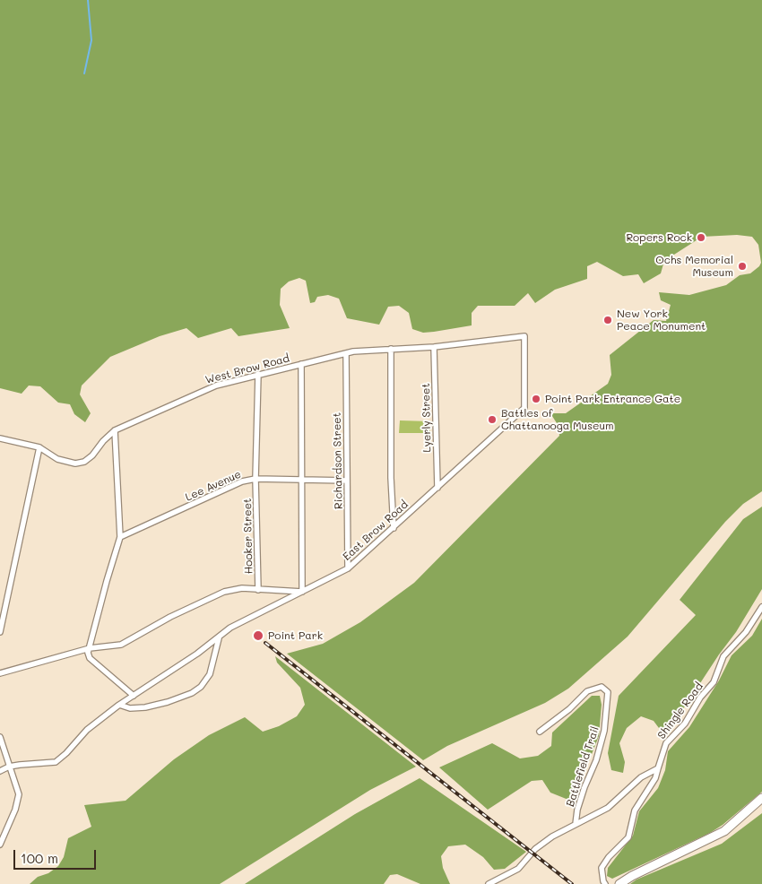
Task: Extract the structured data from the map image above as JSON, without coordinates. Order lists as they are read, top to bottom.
{
  "streets": {
    "street": [
      "West Brow Road",
      "Lyerly Street",
      "Richardson Street",
      "Lee Avenue",
      "East Brow Road",
      "Hooker Street",
      "Shingle Road",
      "Battlefield Trail"
    ]
  },
  "crossings": [
    ["West Brow Road", "Lyerly Street"],
    ["West Brow Road", "Richardson Street"],
    ["West Brow Road", "East Brow Road"],
    ["West Brow Road", "Hooker Street"],
    ["Lyerly Street", "East Brow Road"],
    ["Richardson Street", "Lee Avenue"],
    ["Richardson Street", "East Brow Road"],
    ["Lee Avenue", "Hooker Street"]
  ],
  "places": [
    "Ropers Rock",
    "Ochs Memorial Museum",
    "New York Peace Monument",
    "Point Park Entrance Gate",
    "Battles of Chattanooga Museum",
    "Point Park"
  ],
  "scale_bar": "100 m"
}
